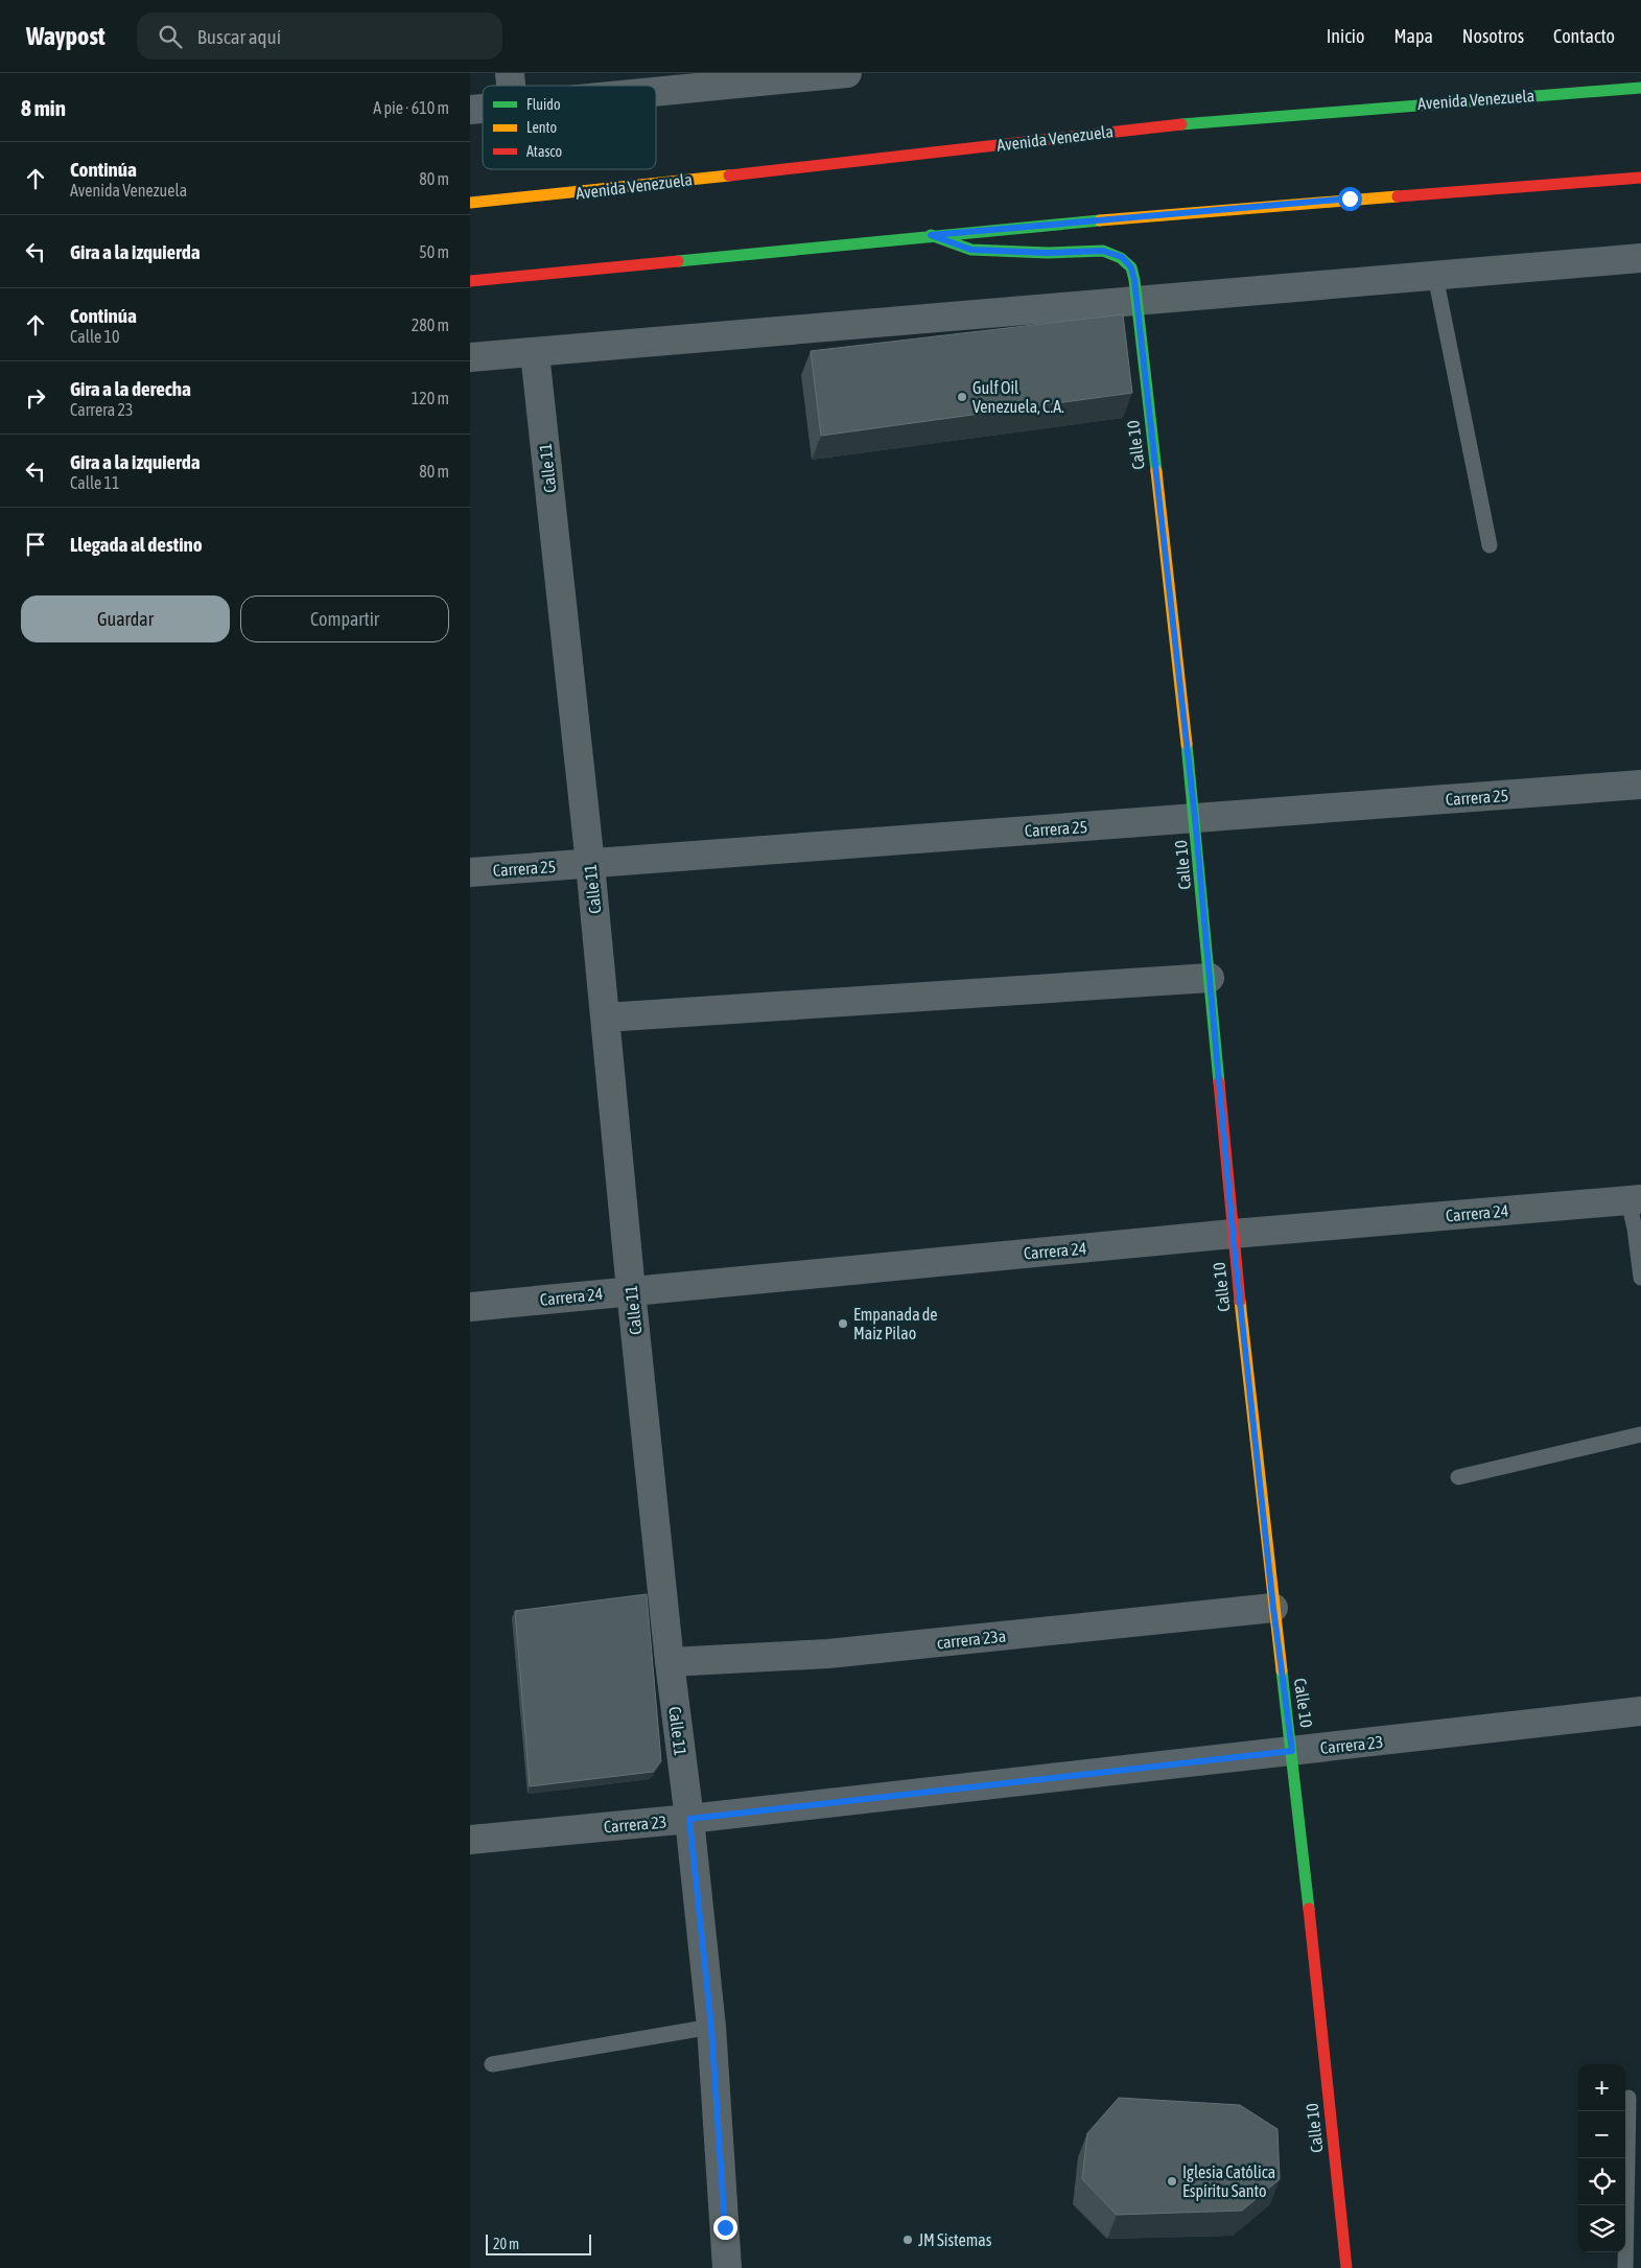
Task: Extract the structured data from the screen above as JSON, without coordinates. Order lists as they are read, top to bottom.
{
  "streets": {
    "street": [
      "Avenida Venezuela",
      "Calle 10",
      "Calle 11",
      "Carrera 25",
      "Carrera 24",
      "carrera 23a",
      "Carrera 23"
    ]
  },
  "crossings": [
    ["Calle 10", "Carrera 25"],
    ["Calle 10", "Carrera 24"],
    ["Calle 10", "carrera 23a"],
    ["Calle 10", "Carrera 23"],
    ["Calle 11", "Carrera 25"],
    ["Calle 11", "Carrera 24"],
    ["Calle 11", "carrera 23a"],
    ["Calle 11", "Carrera 23"]
  ],
  "places": [
    "Gulf Oil Venezuela, C.A.",
    "Empanada de Maiz Pilao",
    "Iglesia Católica Espíritu Santo",
    "JM Sistemas"
  ],
  "legend": ["Fluido", "Lento", "Atasco"],
  "scale_bar": "20 m",
  "page": {
    "header": "Waypost",
    "search": "Buscar aquí",
    "nav": [
      "Inicio",
      "Mapa",
      "Nosotros",
      "Contacto"
    ],
    "heading": ["8 min", "A pie · 610 m"],
    "list": [
      ["Continúa", "Avenida Venezuela", "80 m"],
      ["Gira a la izquierda", "50 m"],
      ["Continúa", "Calle 10", "280 m"],
      ["Gira a la derecha", "Carrera 23", "120 m"],
      ["Gira a la izquierda", "Calle 11", "80 m"],
      "Llegada al destino"
    ],
    "buttons": ["Guardar", "Compartir"],
    "map_buttons": ["+", "−"],
    "scale": "20 m"
  }
}
